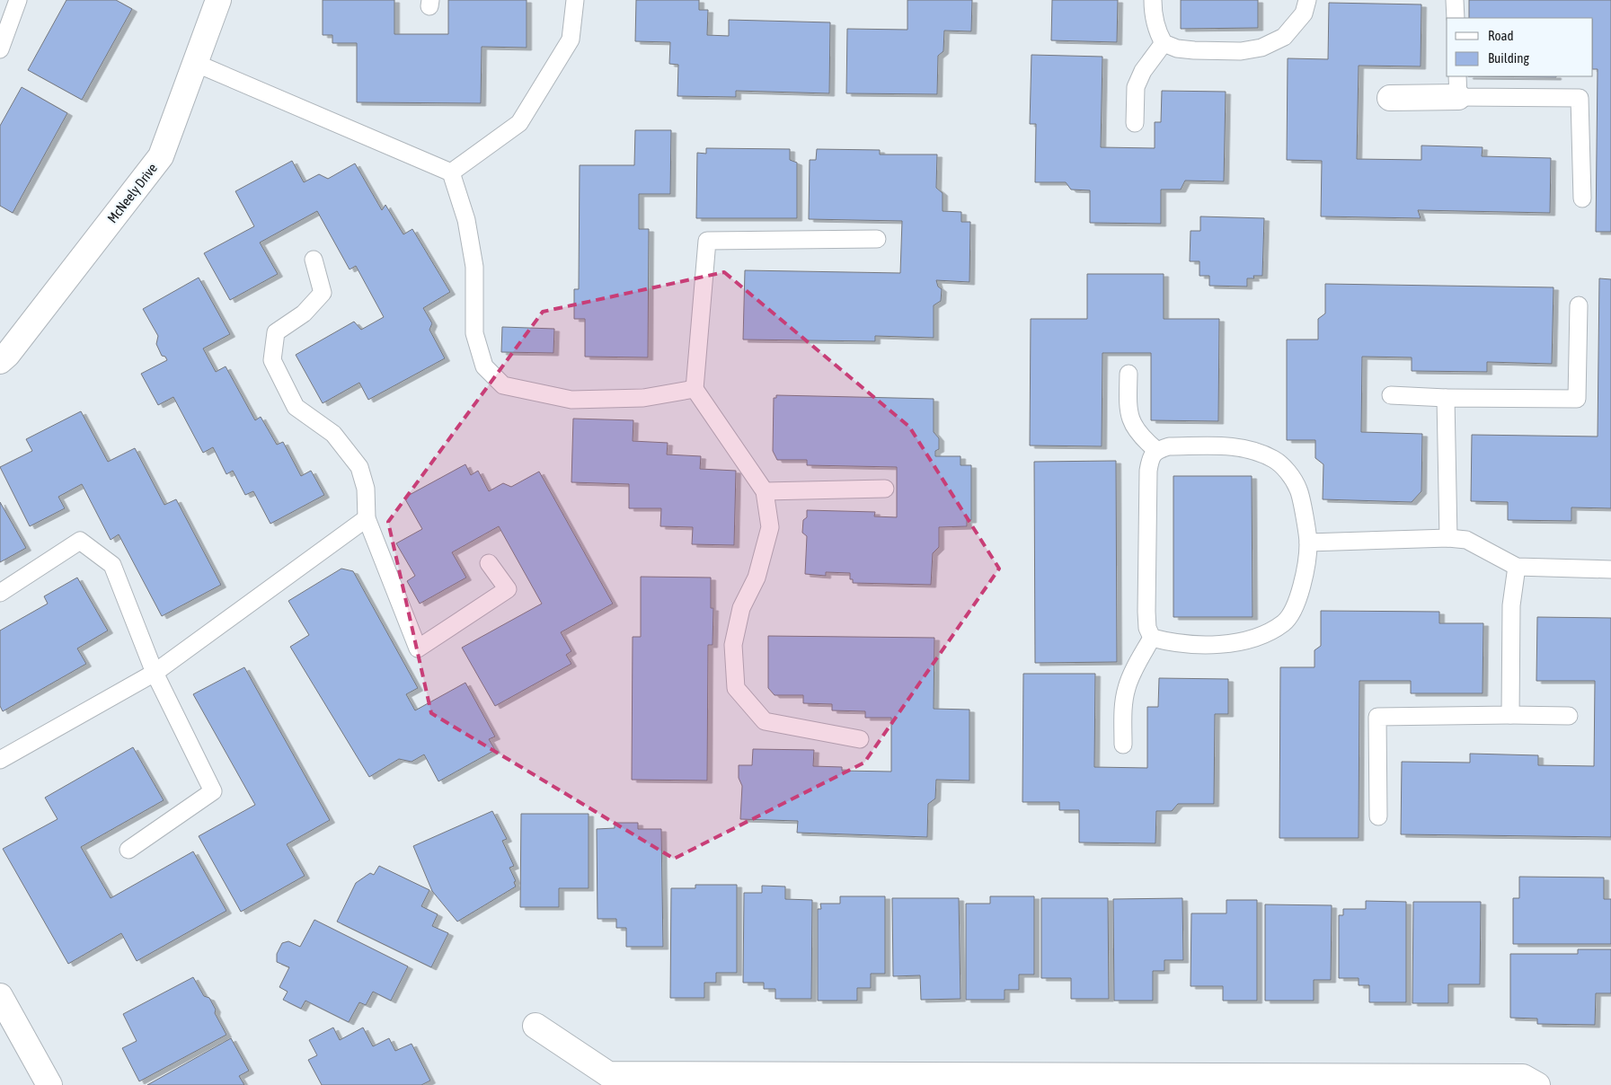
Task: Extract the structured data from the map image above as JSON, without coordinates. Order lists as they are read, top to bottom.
{
  "streets": {
    "street": ["McNeely Drive"]
  },
  "legend": ["Road", "Building"]
}
